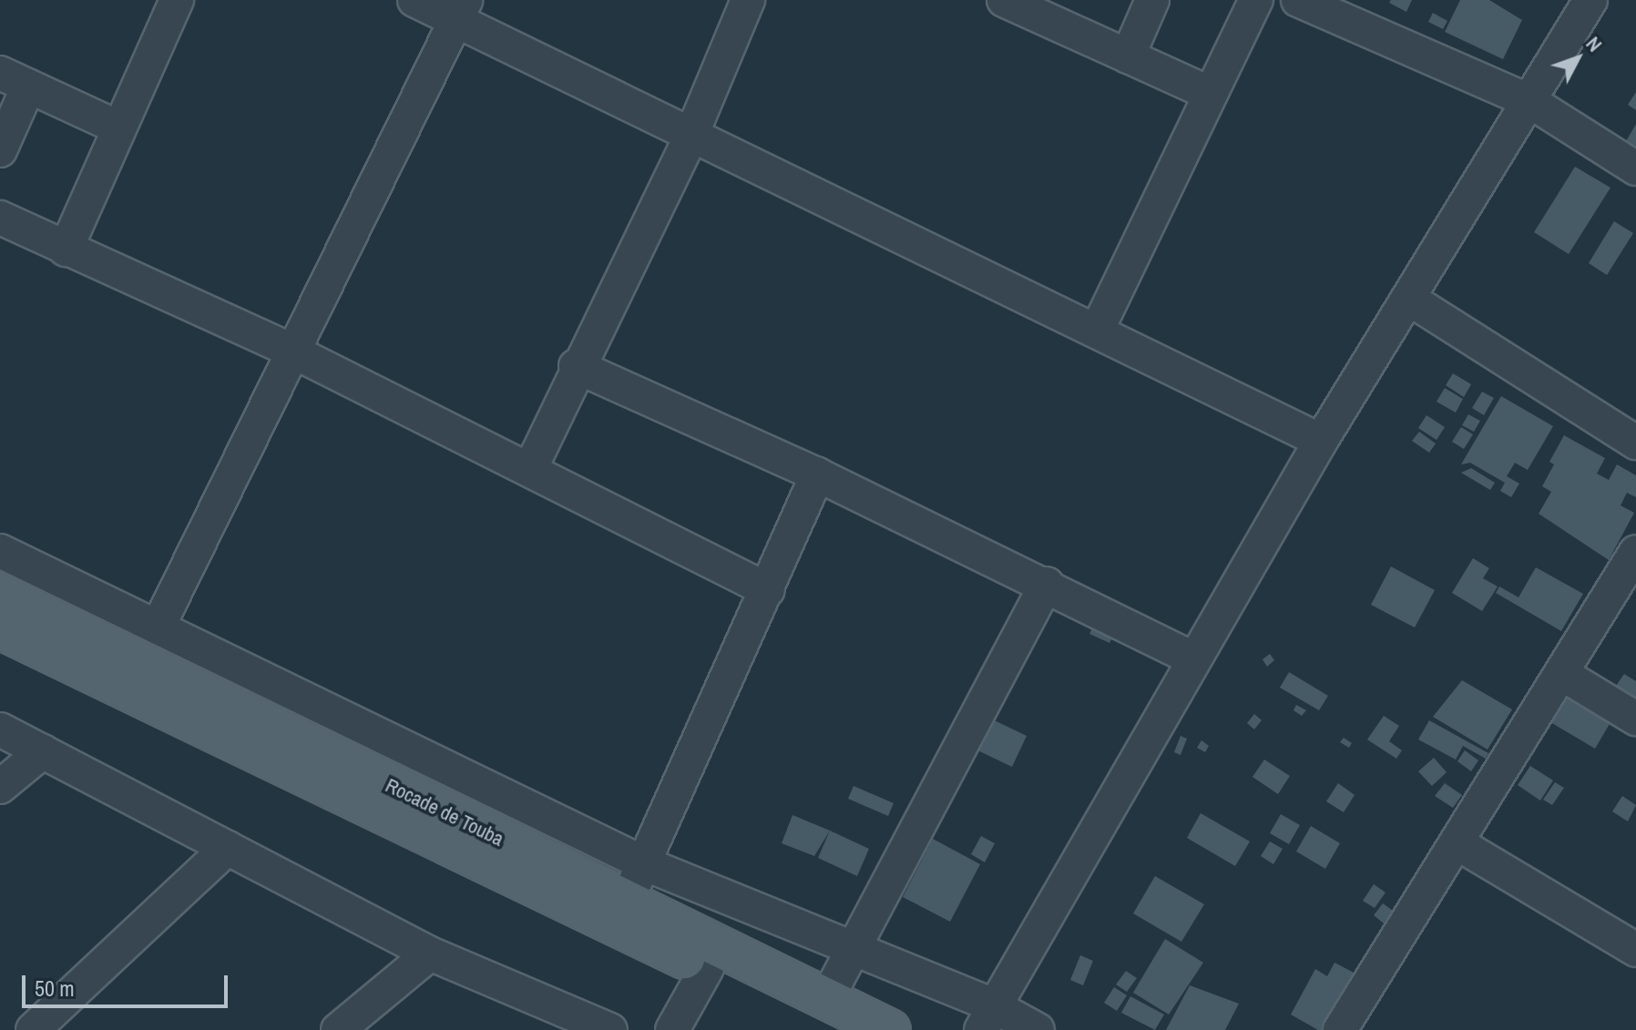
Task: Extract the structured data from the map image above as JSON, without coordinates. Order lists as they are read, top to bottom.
{
  "streets": {
    "main road": ["Rocade de Touba"]
  },
  "scale_bar": "50 m",
  "north": "top right"
}
